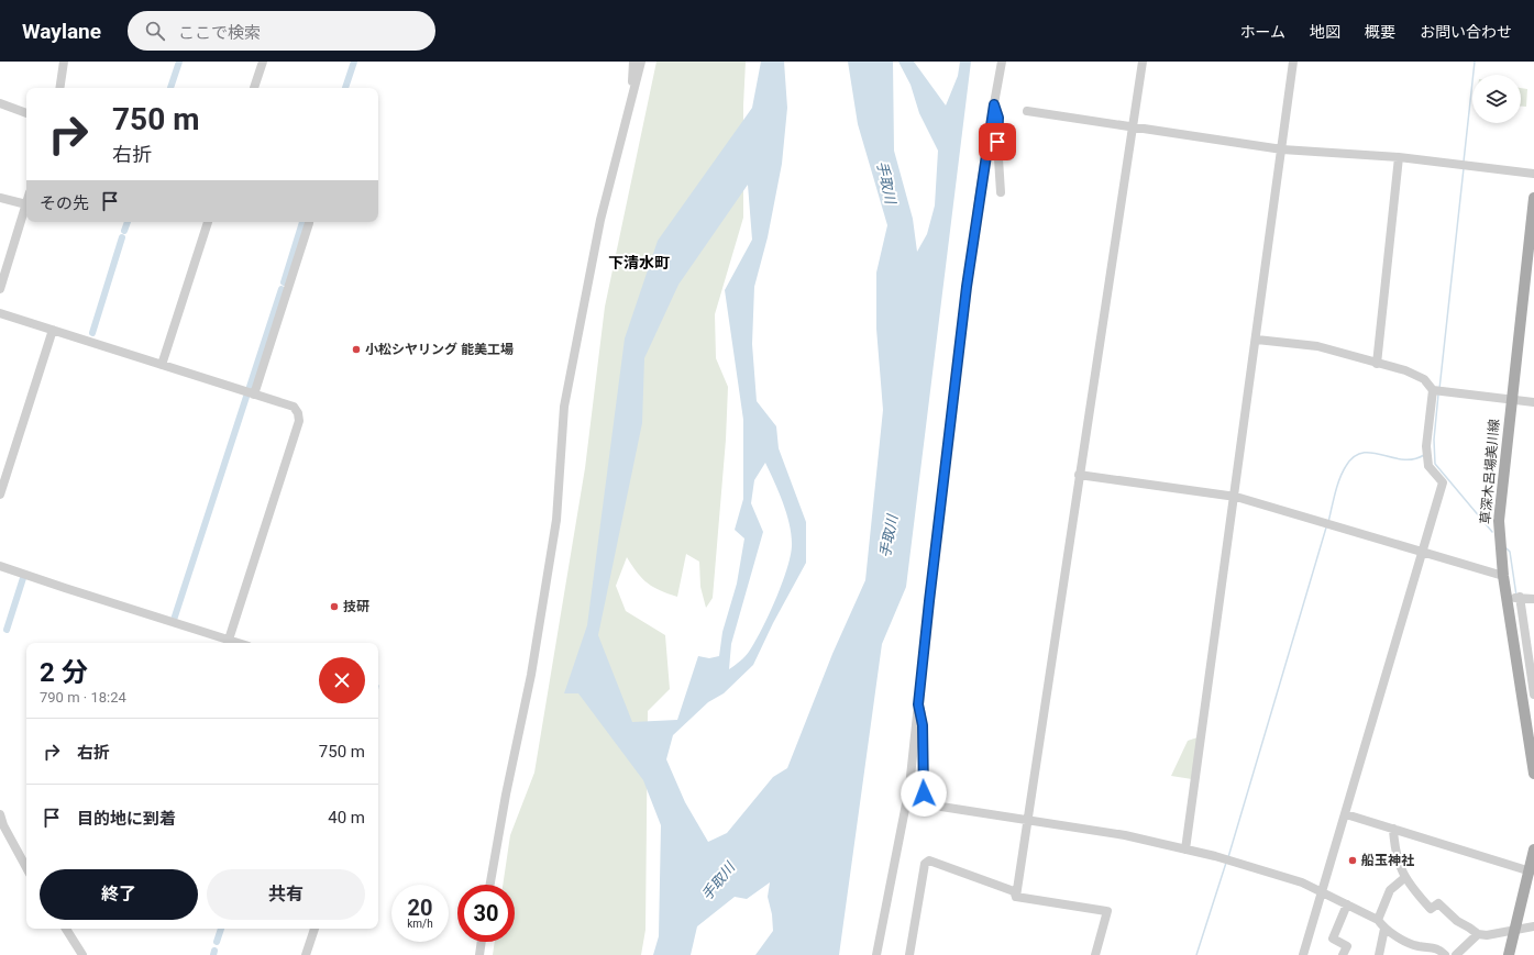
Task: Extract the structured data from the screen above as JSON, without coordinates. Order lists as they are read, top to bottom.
{
  "streets": {
    "main road": ["草深木呂場美川線"]
  },
  "districts": ["下清水町"],
  "water": ["手取川"],
  "places": ["小松シヤリング 能美工場", "技研", "船玉神社"],
  "page": {
    "header": "Waylane",
    "search": "ここで検索",
    "nav": [
      "ホーム",
      "地図",
      "概要",
      "お問い合わせ"
    ],
    "turn": ["750 m", "右折"],
    "then": "その先",
    "heading": ["2 分", "790 m · 18:24"],
    "list": [
      {
        "name": "右折",
        "value": "750 m"
      },
      {
        "name": "目的地に到着",
        "value": "40 m"
      }
    ],
    "buttons": ["終了", "共有"],
    "speed": "20 km/h",
    "limit": "30"
  }
}
